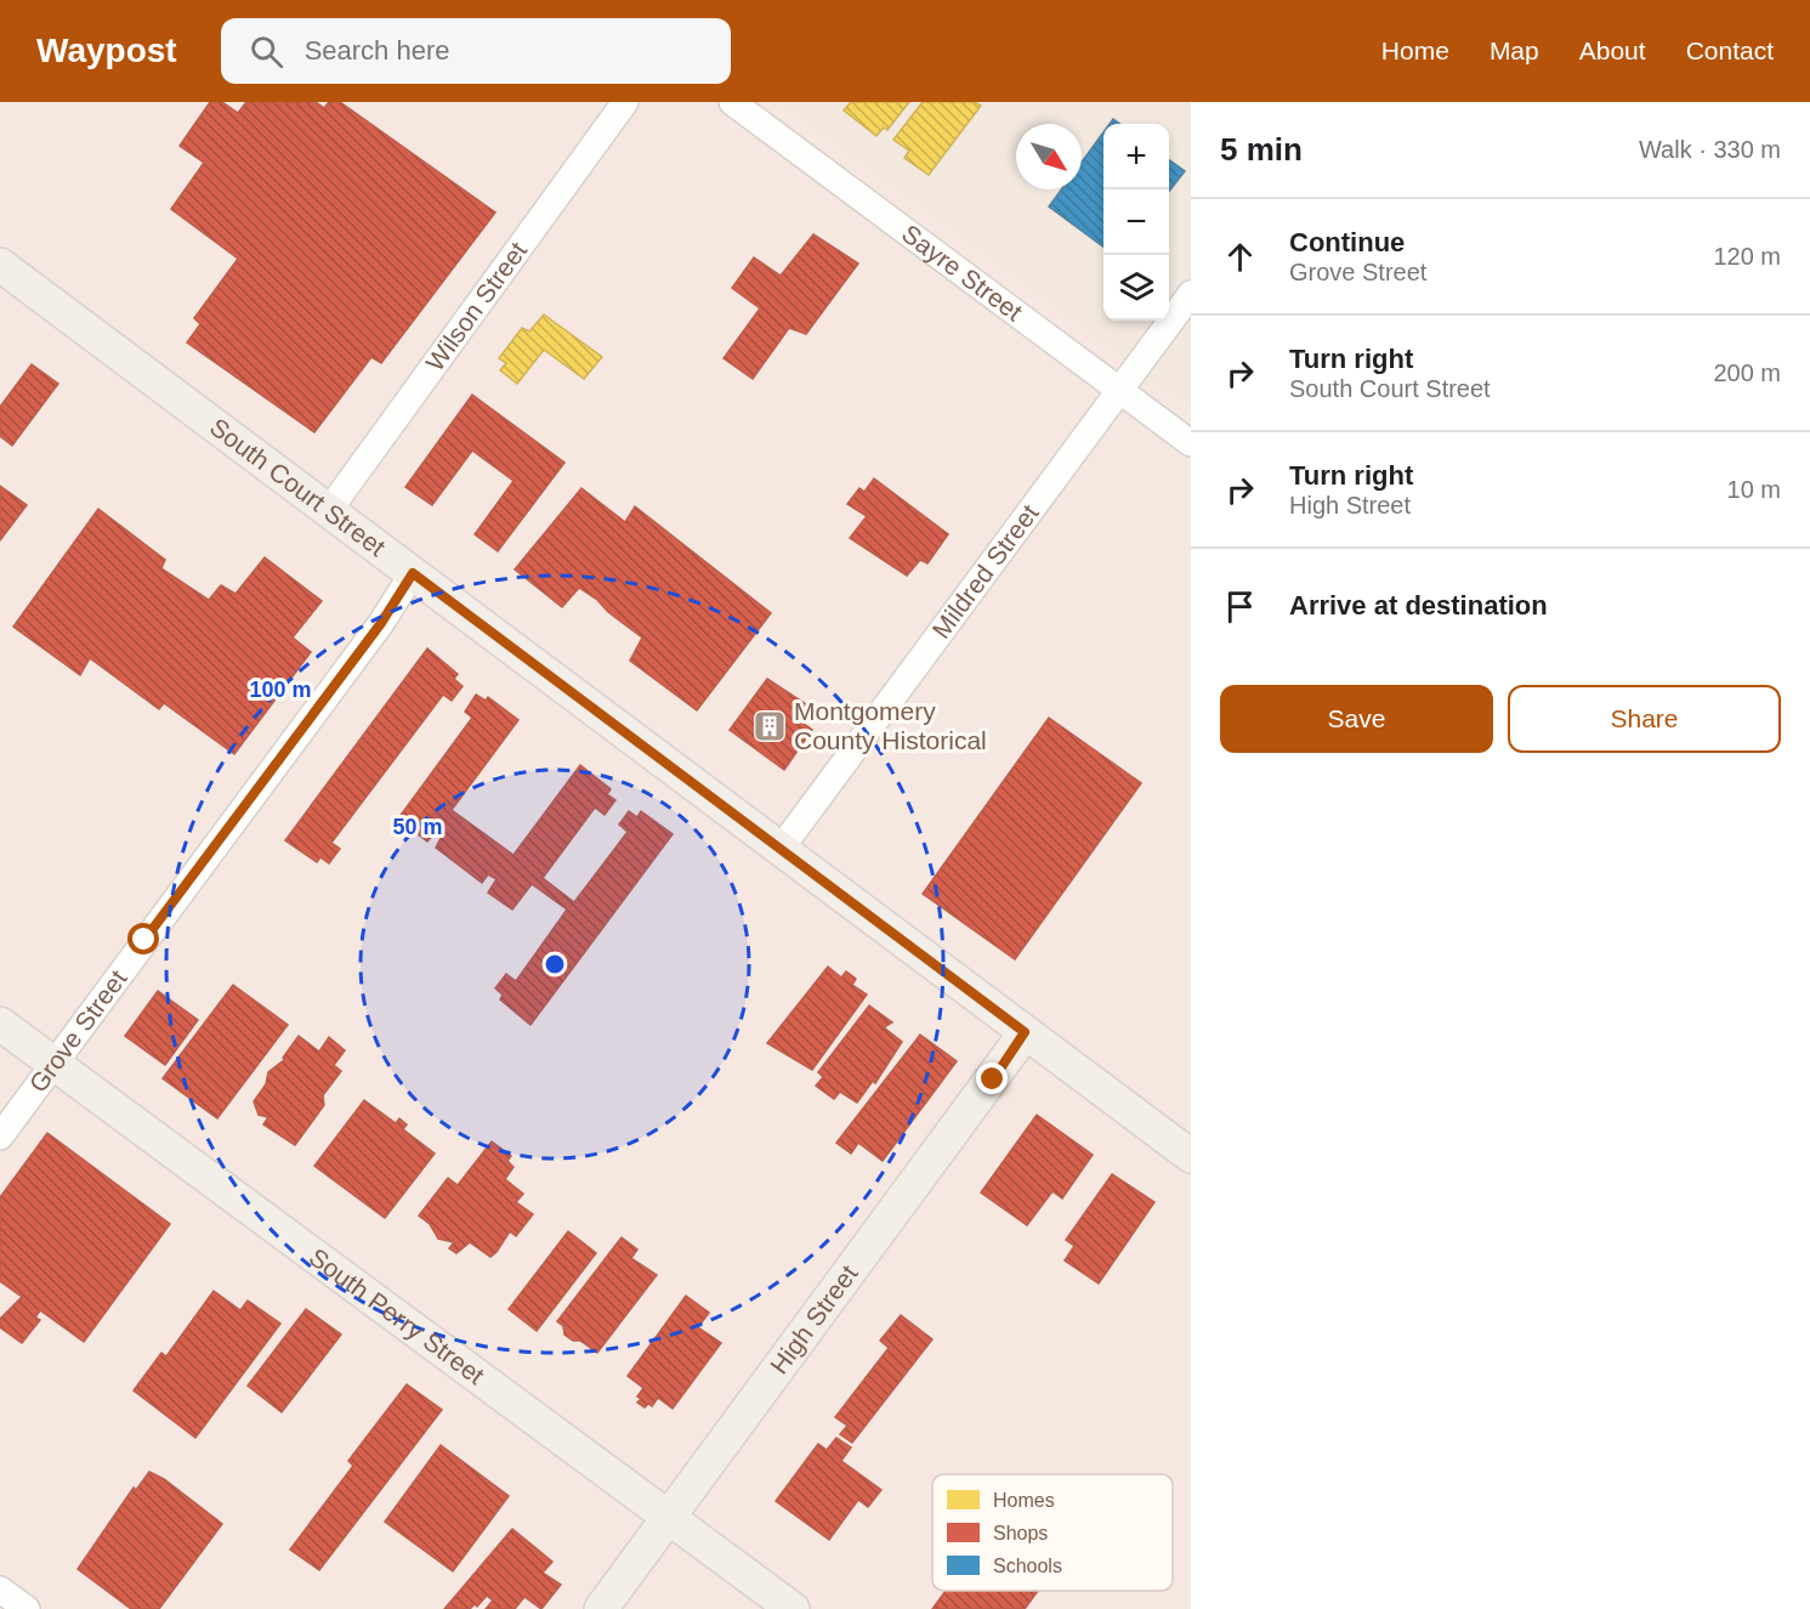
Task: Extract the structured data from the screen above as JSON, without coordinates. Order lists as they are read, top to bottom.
{
  "streets": {
    "main road": ["South Court Street", "South Perry Street", "High Street"],
    "street": [
      "Sayre Street",
      "Wilson Street",
      "Mildred Street",
      "Grove Street"
    ]
  },
  "crossings": [
    ["Sayre Street", "Mildred Street"],
    ["Wilson Street", "South Court Street"],
    ["South Court Street", "Mildred Street"],
    ["South Court Street", "Grove Street"],
    ["South Court Street", "High Street"],
    ["Grove Street", "South Perry Street"],
    ["South Perry Street", "High Street"]
  ],
  "places": {
    "building": ["Montgomery County Historical"]
  },
  "legend": ["Homes", "Shops", "Schools"],
  "north": "bottom right",
  "page": {
    "header": "Waypost",
    "search": "Search here",
    "nav": [
      "Home",
      "Map",
      "About",
      "Contact"
    ],
    "heading": ["5 min", "Walk · 330 m"],
    "map_buttons": ["+", "−"],
    "list": [
      ["Continue", "Grove Street", "120 m"],
      ["Turn right", "South Court Street", "200 m"],
      ["Turn right", "High Street", "10 m"],
      "Arrive at destination"
    ],
    "buttons": ["Save", "Share"]
  },
  "rings": ["100 m", "50 m"]
}
